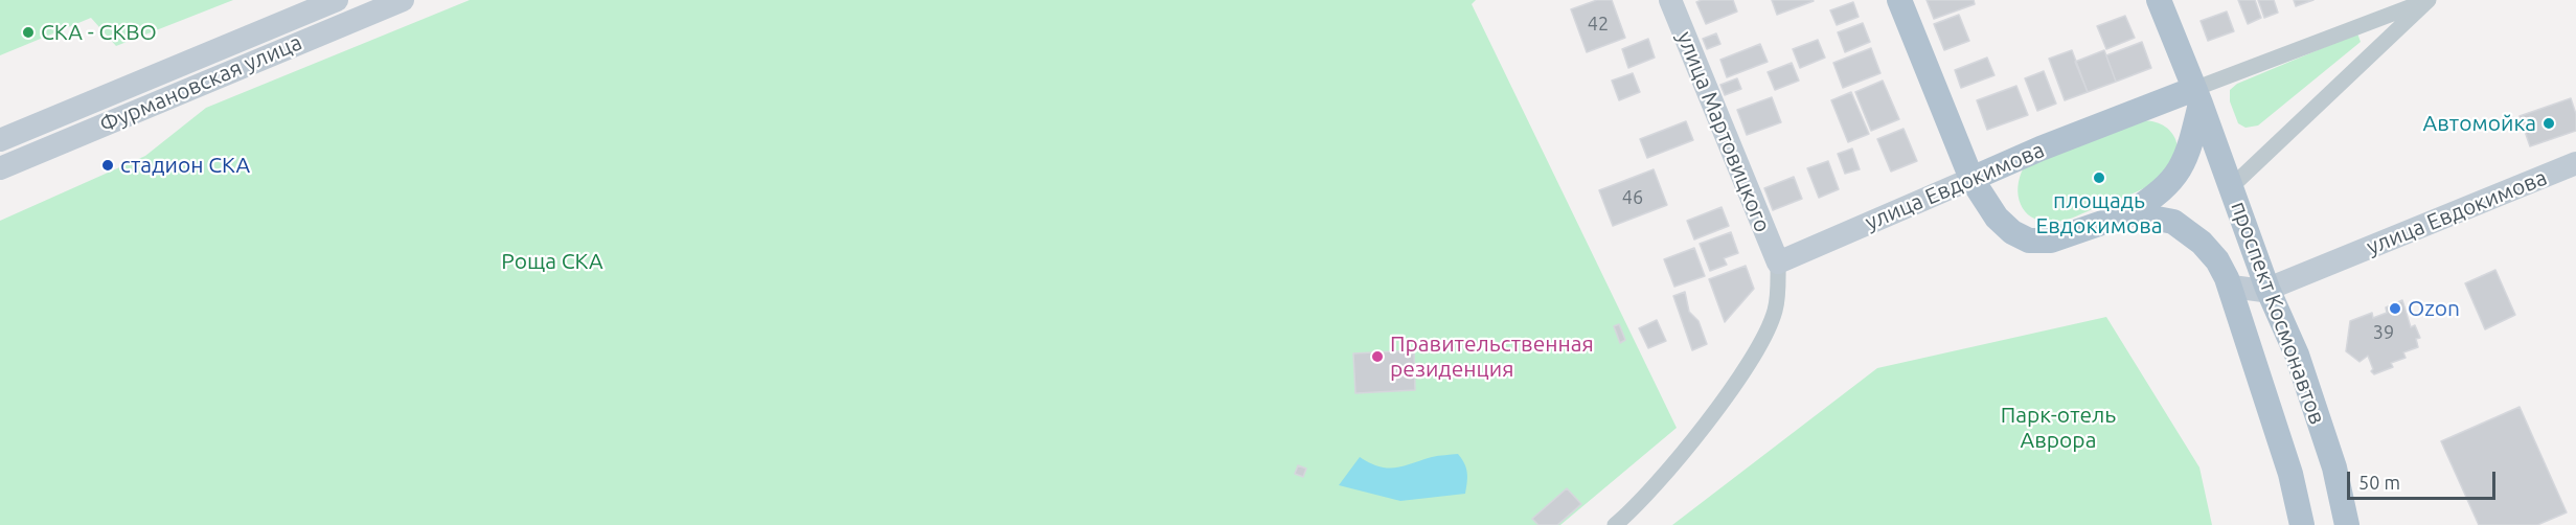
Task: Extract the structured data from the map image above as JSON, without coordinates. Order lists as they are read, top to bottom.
{
  "streets": {
    "main road": [
      "Фурмановская улица",
      "улица Мартовицкого",
      "улица Евдокимова",
      "проспект Космонавтов"
    ]
  },
  "crossings": [
    ["улица Мартовицкого", "улица Евдокимова"],
    ["улица Евдокимова", "проспект Космонавтов"]
  ],
  "parks": ["Роща СКА", "Парк-отель Аврора"],
  "places": [
    "СКА - СКВО",
    "Автомойка",
    "стадион СКА",
    "площадь Евдокимова",
    "Ozon",
    "Правительственная резиденция"
  ],
  "house_numbers": ["42", "46", "39"],
  "scale_bar": "50 m"
}
